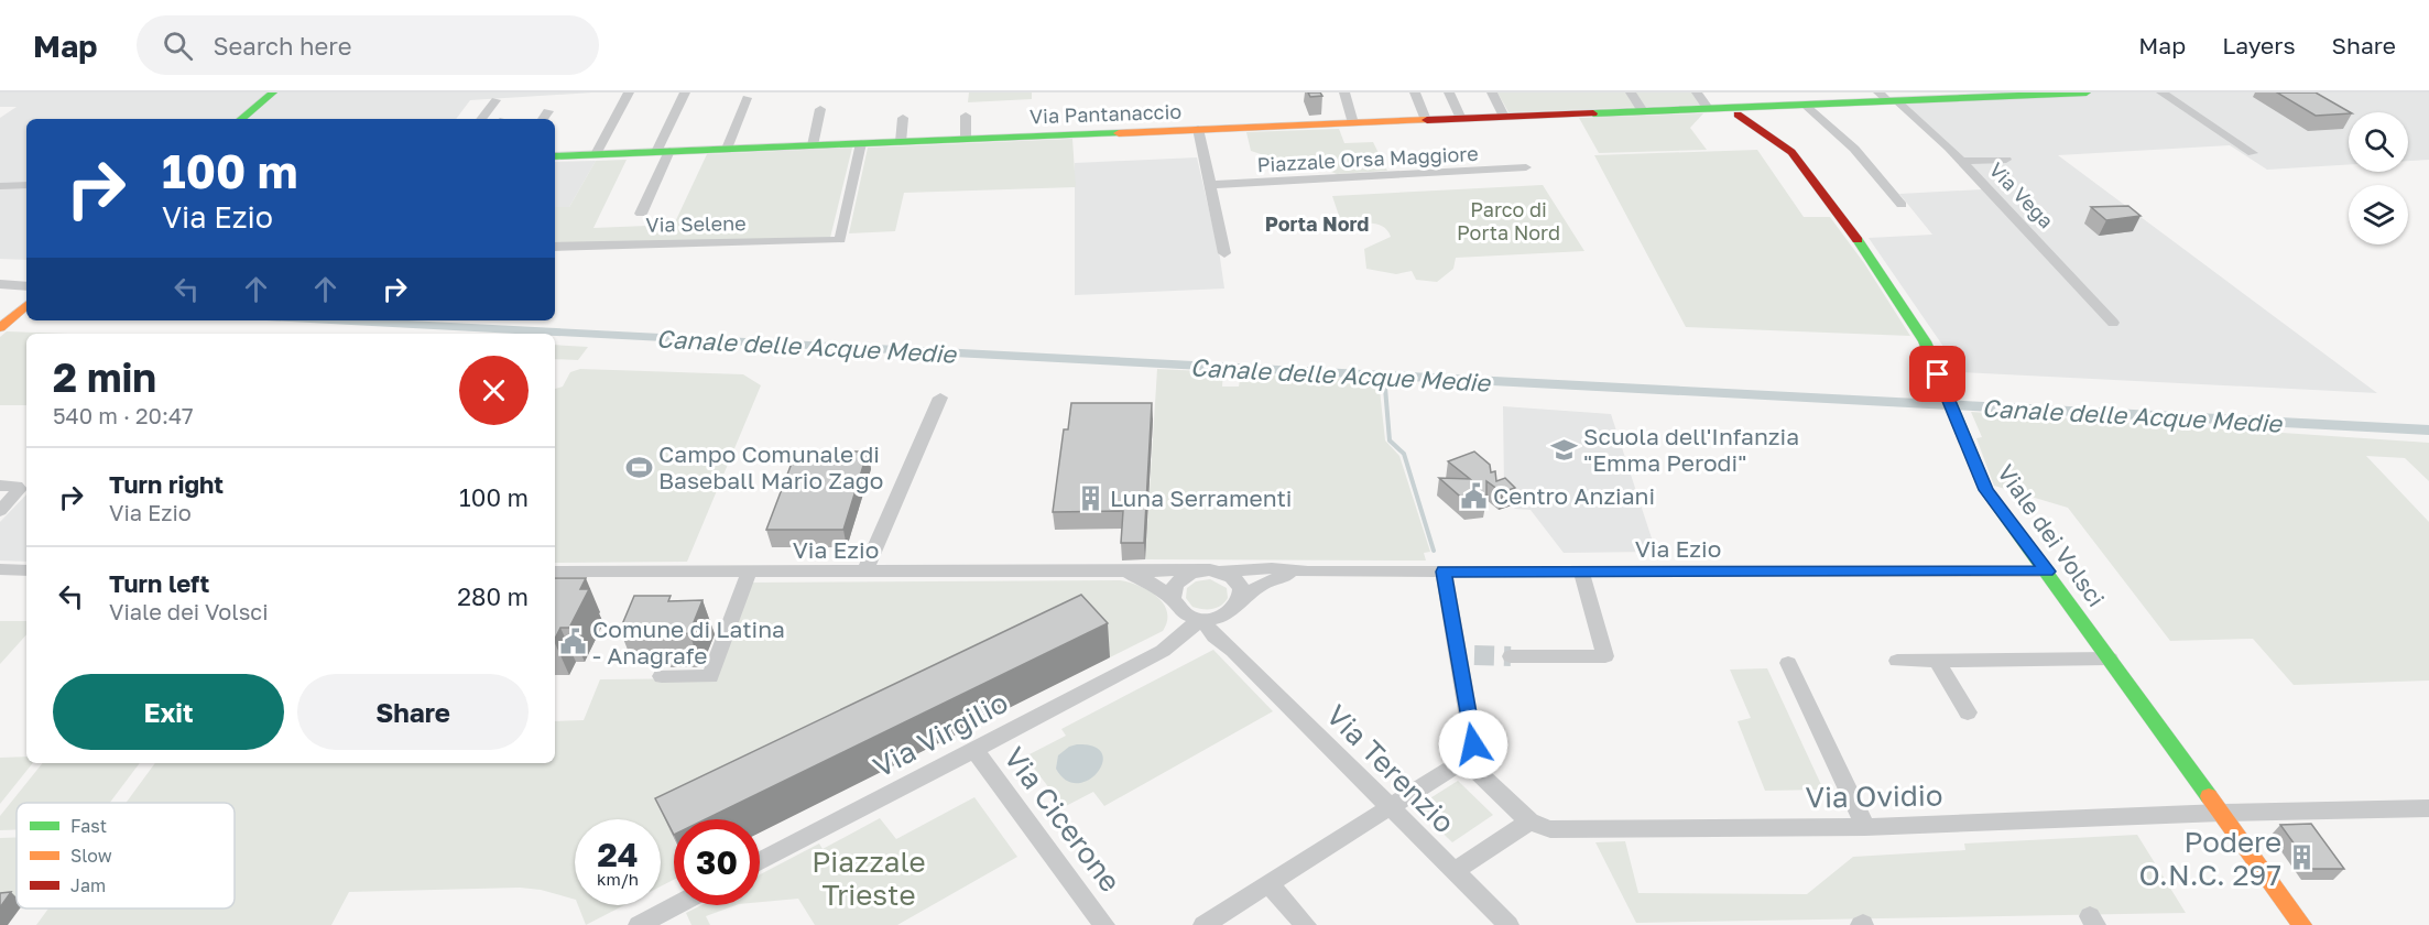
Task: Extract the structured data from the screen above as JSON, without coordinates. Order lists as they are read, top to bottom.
{
  "streets": {
    "street": [
      "Via Pantanaccio",
      "Piazzale Orsa Maggiore",
      "Via Vega",
      "Via Selene",
      "Viale dei Volsci",
      "Via Ezio",
      "Via Virgilio",
      "Via Terenzio",
      "Via Ovidio",
      "Via Cicerone"
    ]
  },
  "crossings": [
    ["Via Pantanaccio", "Via Vega"],
    ["Via Pantanaccio", "Via Selene"],
    ["Via Pantanaccio", "Viale dei Volsci"],
    ["Viale dei Volsci", "Via Ezio"],
    ["Viale dei Volsci", "Via Ovidio"],
    ["Via Ezio", "Via Virgilio"],
    ["Via Ezio", "Via Terenzio"],
    ["Via Virgilio", "Via Terenzio"],
    ["Via Virgilio", "Via Cicerone"]
  ],
  "districts": ["Porta Nord"],
  "water": ["Canale delle Acque Medie"],
  "parks": ["Parco di Porta Nord", "Piazzale Trieste"],
  "places": {
    "school or university": ["Scuola dell'Infanzia \"Emma Perodi\""],
    "sports": ["Campo Comunale di Baseball Mario Zago"],
    "public building": ["Centro Anziani", "Comune di Latina - Anagrafe"],
    "building": ["Luna Serramenti", "Podere O.N.C. 297"]
  },
  "legend": ["Fast", "Slow", "Jam"],
  "page": {
    "header": "Map",
    "search": "Search here",
    "nav": ["Map", "Layers", "Share"],
    "turn": ["100 m", "Via Ezio"],
    "heading": ["2 min", "540 m · 20:47"],
    "list": [
      {
        "name": "Turn right",
        "note": "Via Ezio",
        "value": "100 m"
      },
      {
        "name": "Turn left",
        "note": "Viale dei Volsci",
        "value": "280 m"
      }
    ],
    "buttons": ["Exit", "Share"],
    "speed": "24 km/h",
    "limit": "30"
  }
}
